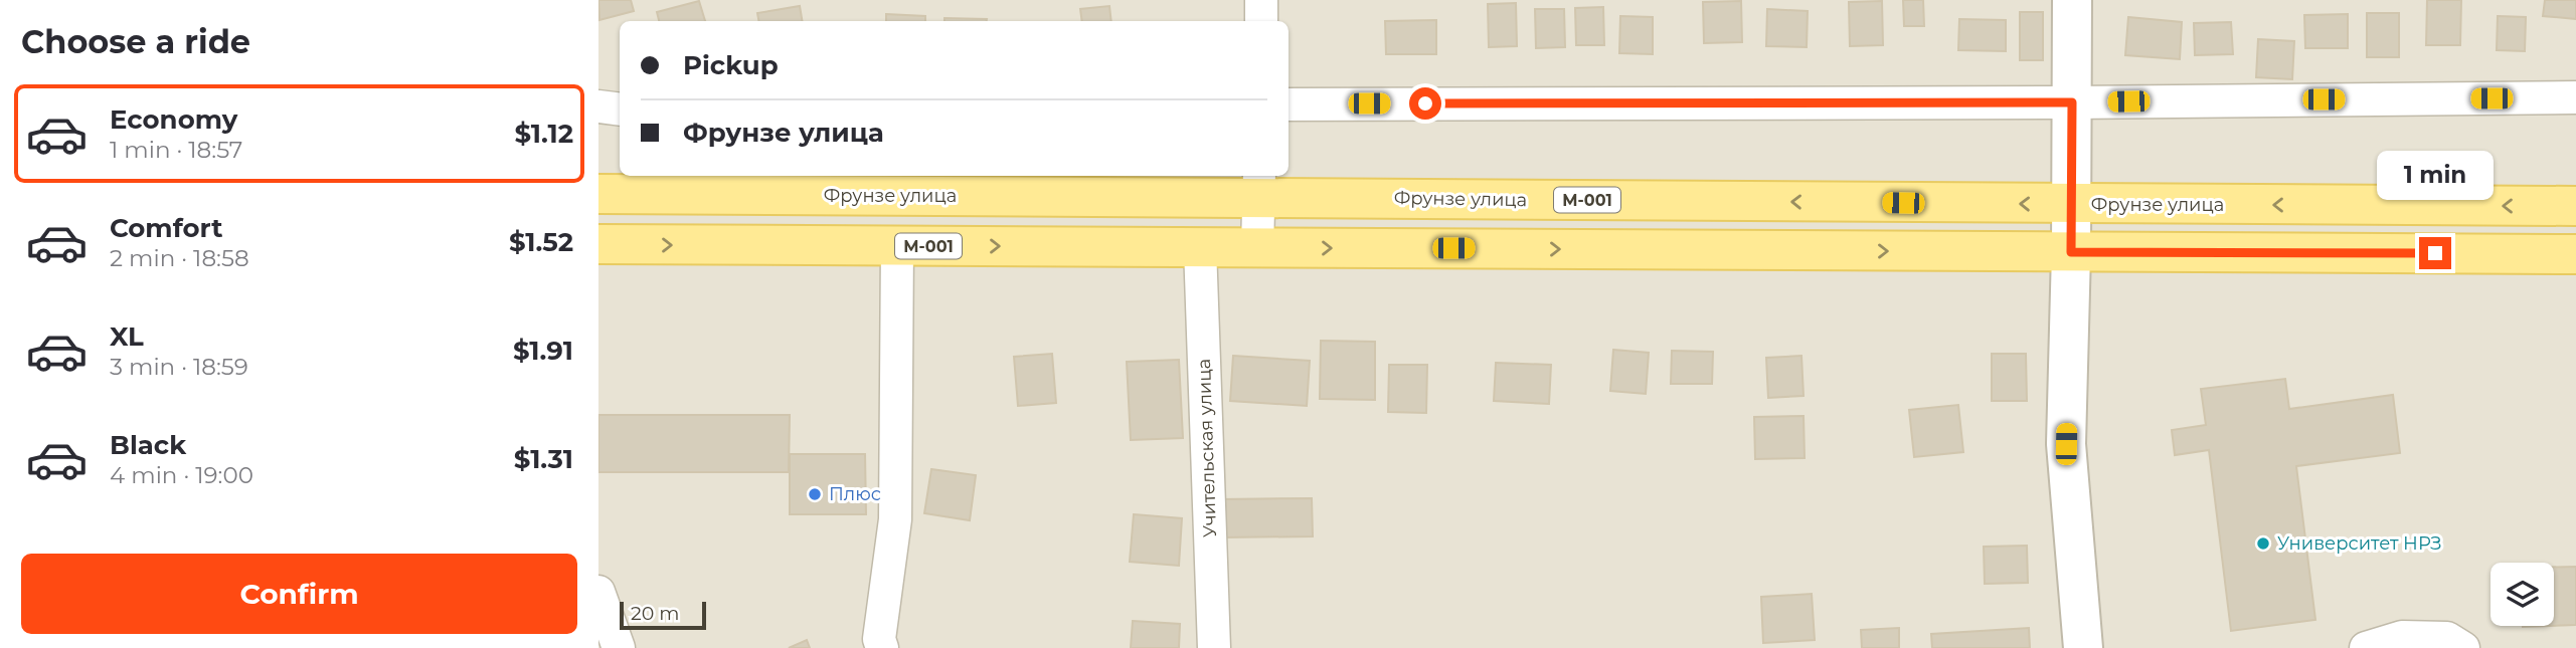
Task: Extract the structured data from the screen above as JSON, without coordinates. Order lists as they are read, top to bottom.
{
  "streets": {
    "main road": ["Фрунзе улица", "M-001"],
    "street": ["Учительская улица"]
  },
  "crossings": [
    ["M-001", "Учительская улица"]
  ],
  "places": ["Плюс", "Университет НРЗ"],
  "scale_bar": "20 m",
  "page": {
    "heading": "Choose a ride",
    "banner": ["Pickup", "Фрунзе улица"],
    "list": [
      {
        "name": "Economy",
        "note": "1 min · 18:57",
        "value": "$1.12"
      },
      {
        "name": "Comfort",
        "note": "2 min · 18:58",
        "value": "$1.52"
      },
      {
        "name": "XL",
        "note": "3 min · 18:59",
        "value": "$1.91"
      },
      {
        "name": "Black",
        "note": "4 min · 19:00",
        "value": "$1.31"
      }
    ],
    "bubble": "1 min",
    "buttons": "Confirm",
    "scale": "20 m"
  }
}
